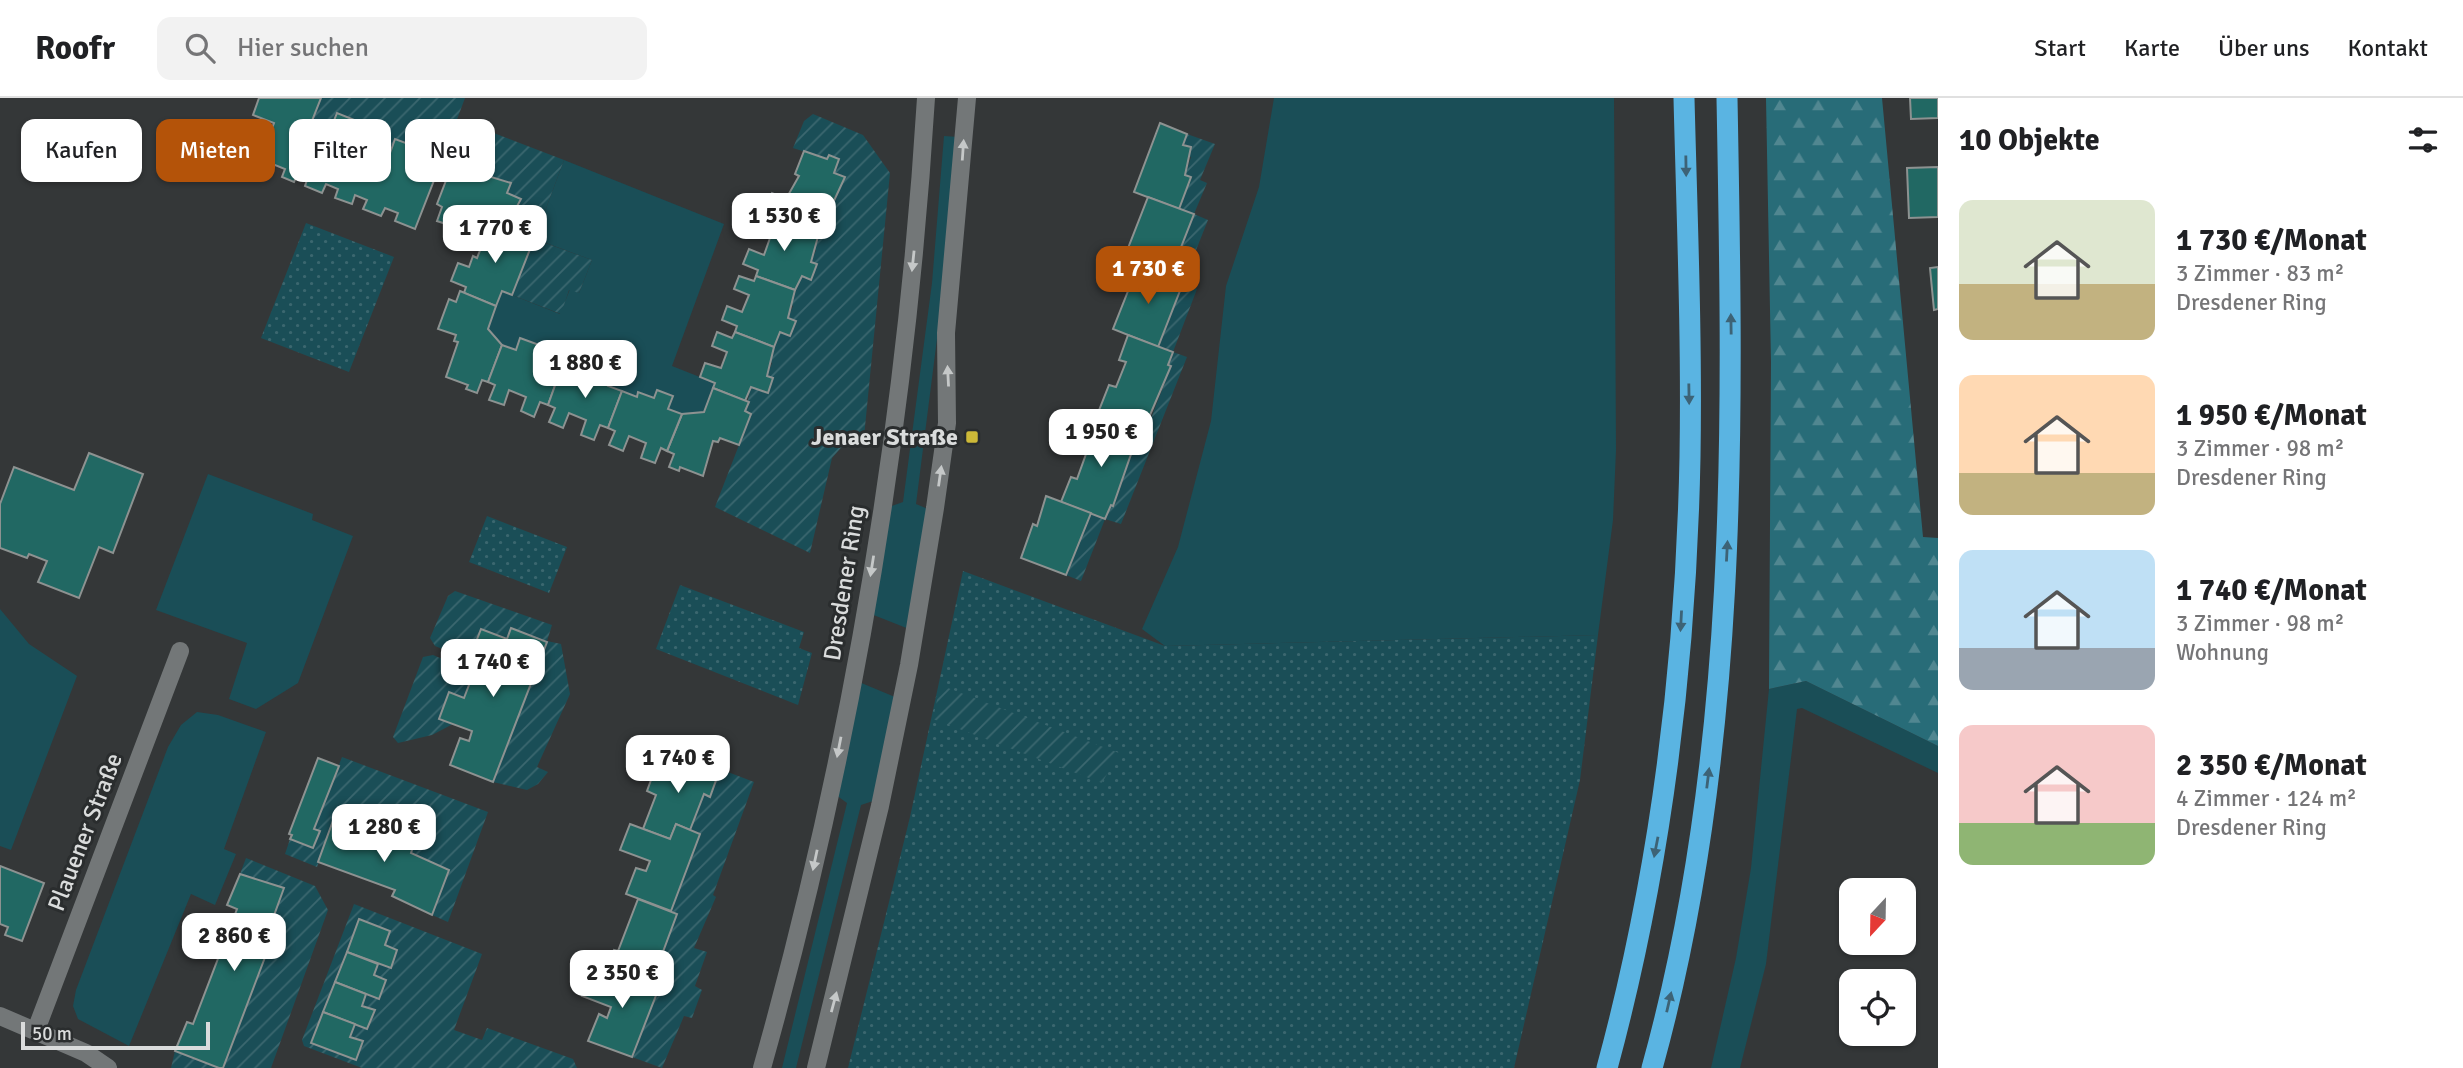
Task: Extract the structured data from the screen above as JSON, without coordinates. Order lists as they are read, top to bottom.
{
  "streets": {
    "street": ["Dresdener Ring", "Plauener Straße"]
  },
  "places": {
    "transit": ["Jenaer Straße"]
  },
  "scale_bar": "50 m",
  "north": "bottom",
  "page": {
    "header": "Roofr",
    "search": "Hier suchen",
    "nav": [
      "Start",
      "Karte",
      "Über uns",
      "Kontakt"
    ],
    "heading": "10 Objekte",
    "chip": [
      "Kaufen",
      "Mieten",
      "Filter",
      "Neu"
    ],
    "list": [
      {
        "name": "1 730 €/Monat",
        "note": "3 Zimmer · 83 m² · Dresdener Ring"
      },
      {
        "name": "1 950 €/Monat",
        "note": "3 Zimmer · 98 m² · Dresdener Ring"
      },
      {
        "name": "1 740 €/Monat",
        "note": "3 Zimmer · 98 m² · Wohnung"
      },
      {
        "name": "2 350 €/Monat",
        "note": "4 Zimmer · 124 m² · Dresdener Ring"
      }
    ],
    "price": [
      "1 530 €",
      "1 770 €",
      "1 730 €",
      "1 880 €",
      "1 950 €",
      "1 740 €",
      "1 740 €",
      "1 280 €",
      "2 860 €",
      "2 350 €"
    ],
    "scale": "50 m"
  }
}
